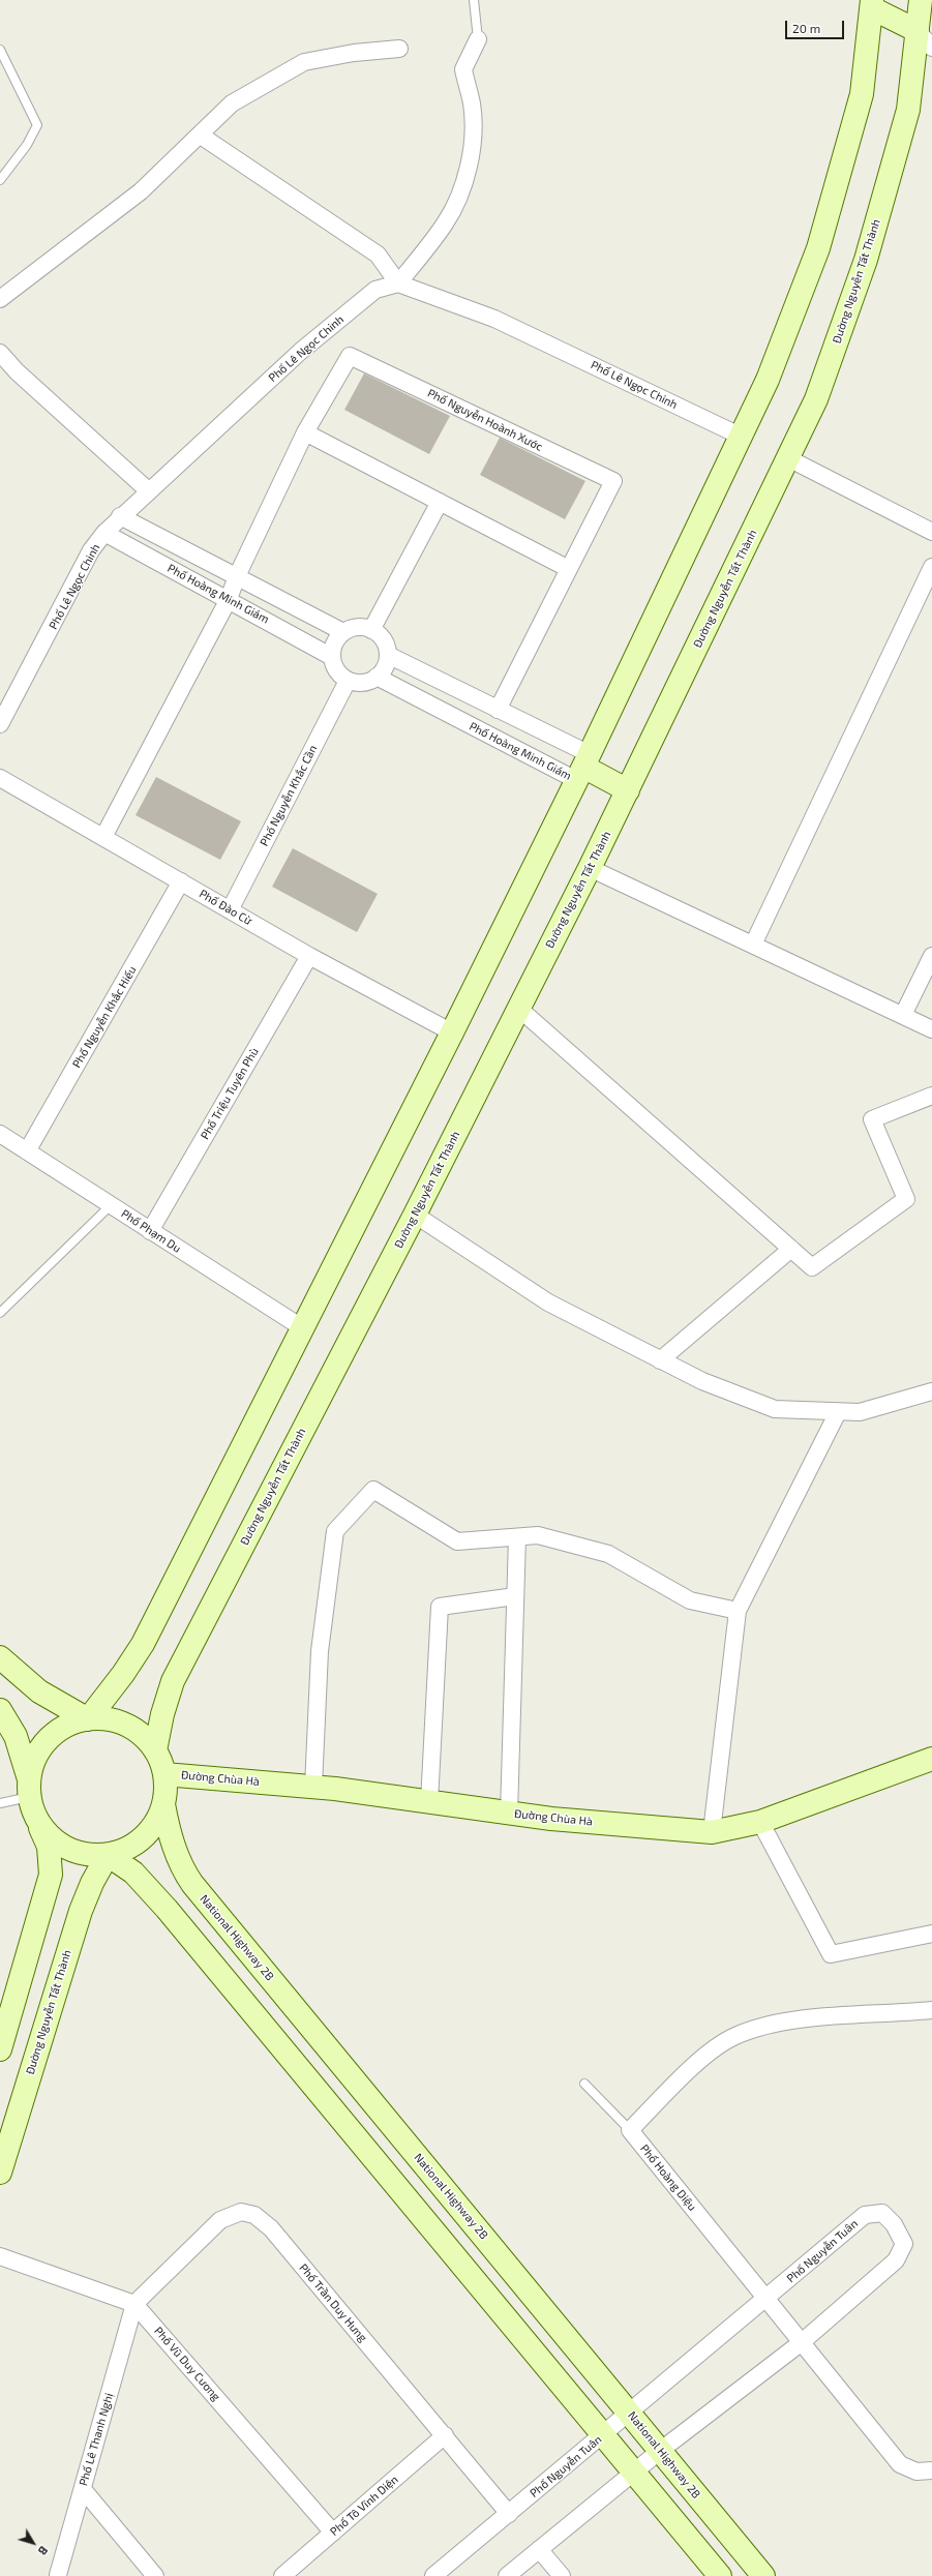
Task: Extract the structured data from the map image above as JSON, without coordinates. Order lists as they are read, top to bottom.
{
  "streets": {
    "main road": ["Đường Nguyễn Tất Thành", "Đường Chùa Hà", "National Highway 2B"],
    "street": [
      "Phố Lê Ngọc Chinh",
      "Phố Nguyễn Hoành Xước",
      "Phố Hoàng Minh Giám",
      "Phố Nguyễn Khắc Cần",
      "Phố Đào Cừ",
      "Phố Nguyễn Khắc Hiếu",
      "Phố Triệu Tuyên Phù",
      "Phố Phạm Du",
      "Phố Hoàng Diệu",
      "Phố Nguyễn Tuân",
      "Phố Trần Duy Hưng",
      "Phố Vũ Duy Cương",
      "Phố Lê Thanh Nghị",
      "Phố Tô Vĩnh Diện"
    ]
  },
  "crossings": [
    ["Đường Nguyễn Tất Thành", "Đường Chùa Hà"],
    ["Đường Nguyễn Tất Thành", "National Highway 2B"],
    ["Phố Lê Ngọc Chinh", "Phố Hoàng Minh Giám"],
    ["Phố Nguyễn Hoành Xước", "Phố Hoàng Minh Giám"],
    ["Phố Nguyễn Hoành Xước", "Phố Đào Cừ"],
    ["Phố Hoàng Minh Giám", "Phố Nguyễn Khắc Cần"],
    ["Phố Nguyễn Khắc Cần", "Phố Đào Cừ"],
    ["Phố Đào Cừ", "Phố Nguyễn Khắc Hiếu"],
    ["Phố Đào Cừ", "Phố Triệu Tuyên Phù"],
    ["Phố Nguyễn Khắc Hiếu", "Phố Phạm Du"],
    ["Phố Triệu Tuyên Phù", "Phố Phạm Du"],
    ["Đường Chùa Hà", "National Highway 2B"],
    ["National Highway 2B", "Phố Nguyễn Tuân"],
    ["Phố Hoàng Diệu", "Phố Nguyễn Tuân"],
    ["Phố Nguyễn Tuân", "Phố Trần Duy Hưng"],
    ["Phố Trần Duy Hưng", "Phố Vũ Duy Cương"],
    ["Phố Trần Duy Hưng", "Phố Lê Thanh Nghị"],
    ["Phố Trần Duy Hưng", "Phố Tô Vĩnh Diện"],
    ["Phố Vũ Duy Cương", "Phố Lê Thanh Nghị"],
    ["Phố Vũ Duy Cương", "Phố Tô Vĩnh Diện"]
  ],
  "scale_bar": "20 m",
  "north": "bottom right"
}
